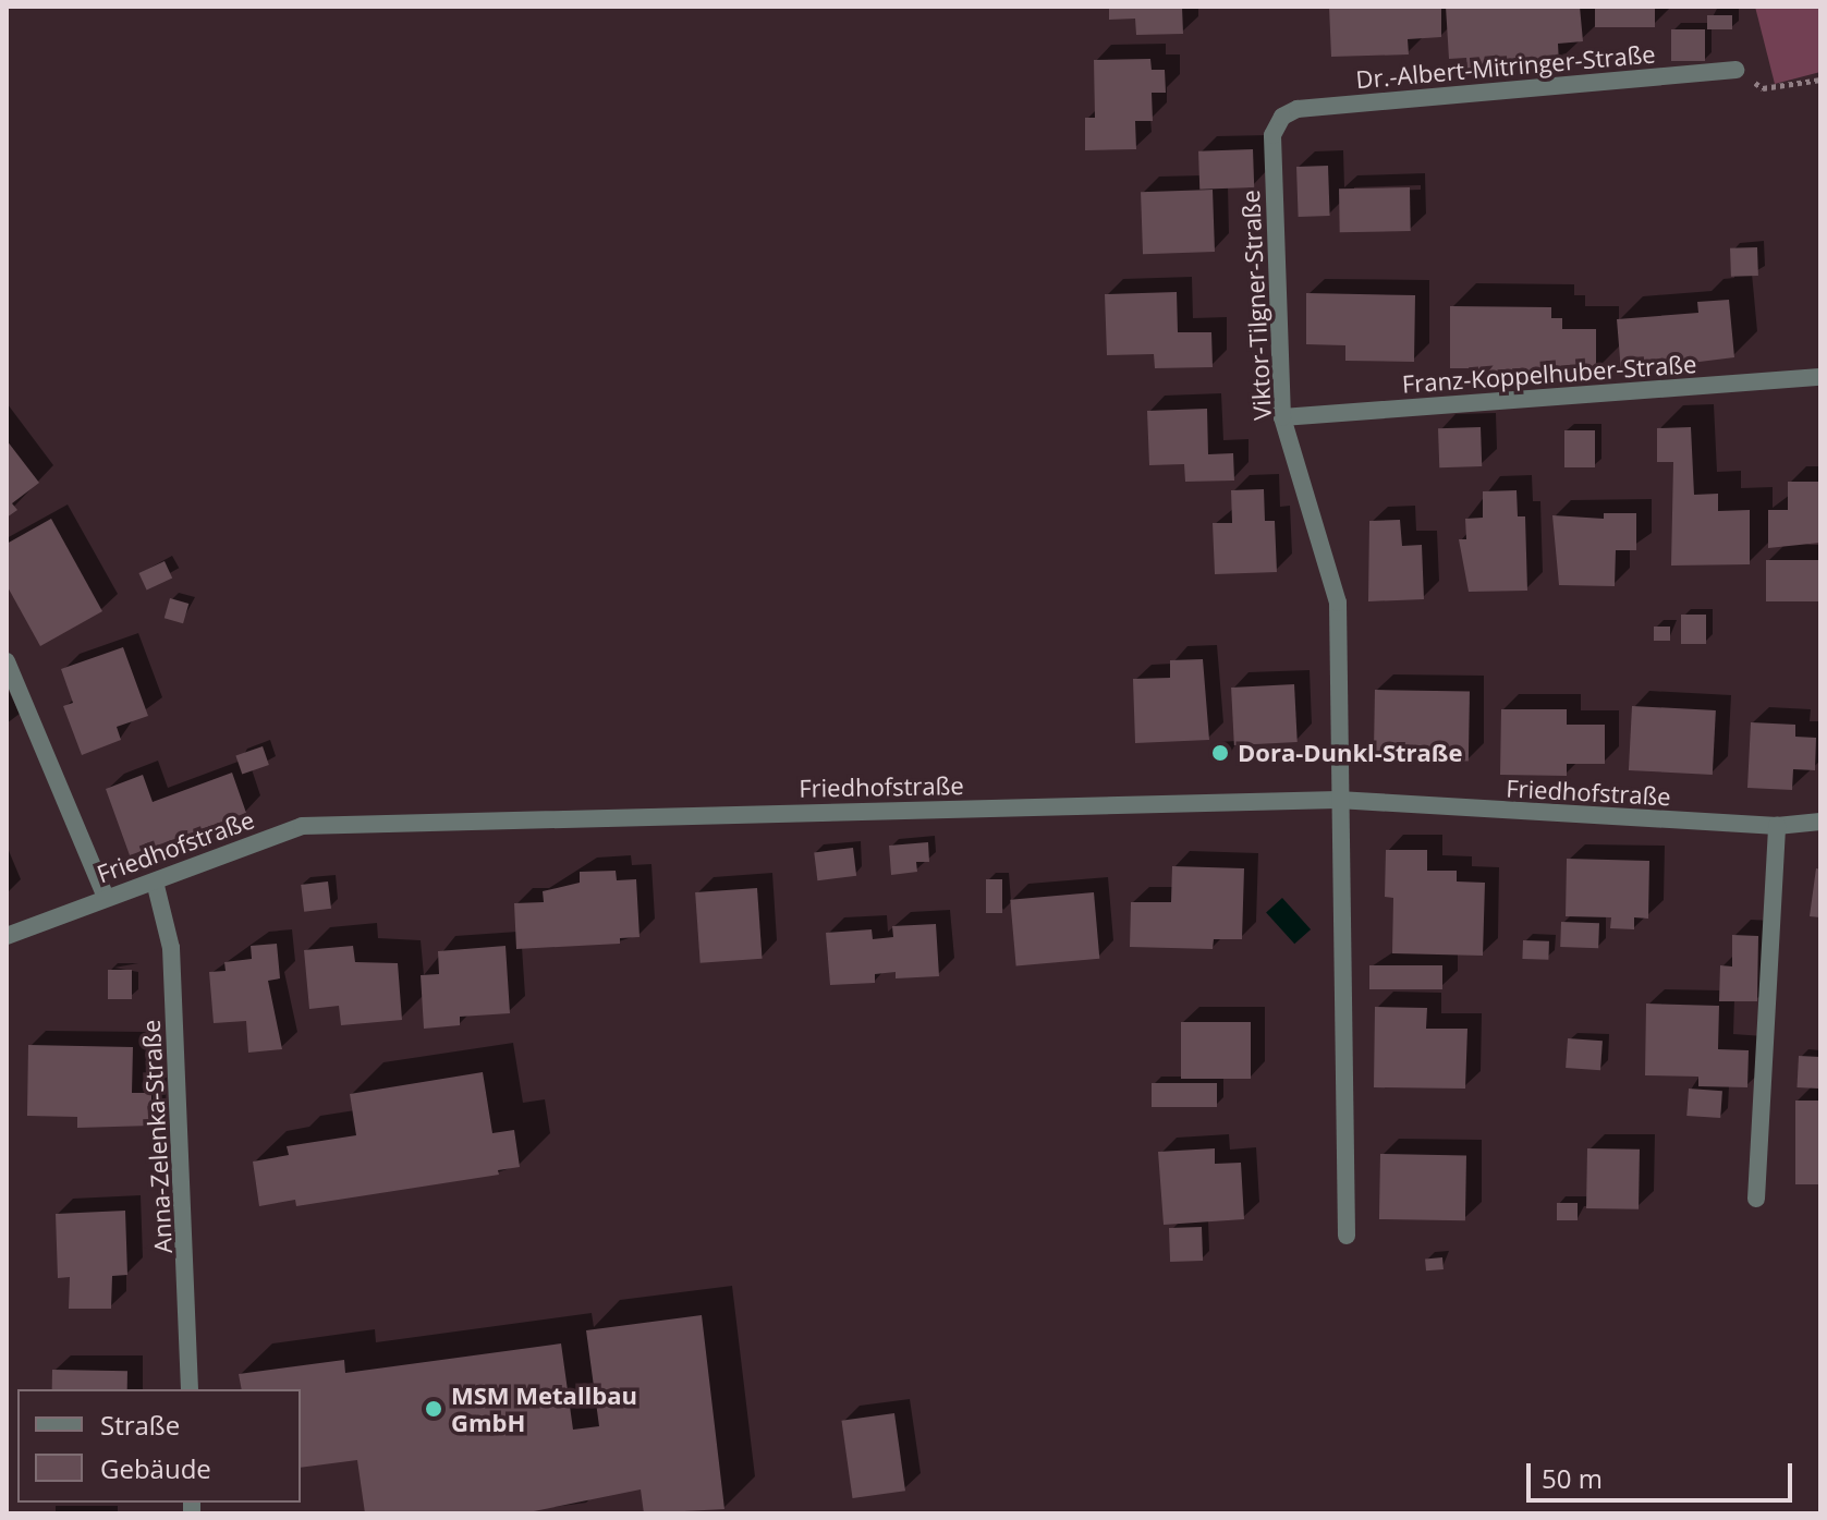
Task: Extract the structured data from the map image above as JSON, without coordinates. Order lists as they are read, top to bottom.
{
  "streets": {
    "street": [
      "Dr.-Albert-Mitringer-Straße",
      "Viktor-Tilgner-Straße",
      "Franz-Koppelhuber-Straße",
      "Friedhofstraße",
      "Anna-Zelenka-Straße"
    ]
  },
  "crossings": [
    ["Dr.-Albert-Mitringer-Straße", "Viktor-Tilgner-Straße"],
    ["Viktor-Tilgner-Straße", "Franz-Koppelhuber-Straße"],
    ["Viktor-Tilgner-Straße", "Friedhofstraße"],
    ["Friedhofstraße", "Anna-Zelenka-Straße"]
  ],
  "places": ["Dora-Dunkl-Straße", "MSM Metallbau GmbH"],
  "legend": ["Straße", "Gebäude"],
  "scale_bar": "50 m"
}
